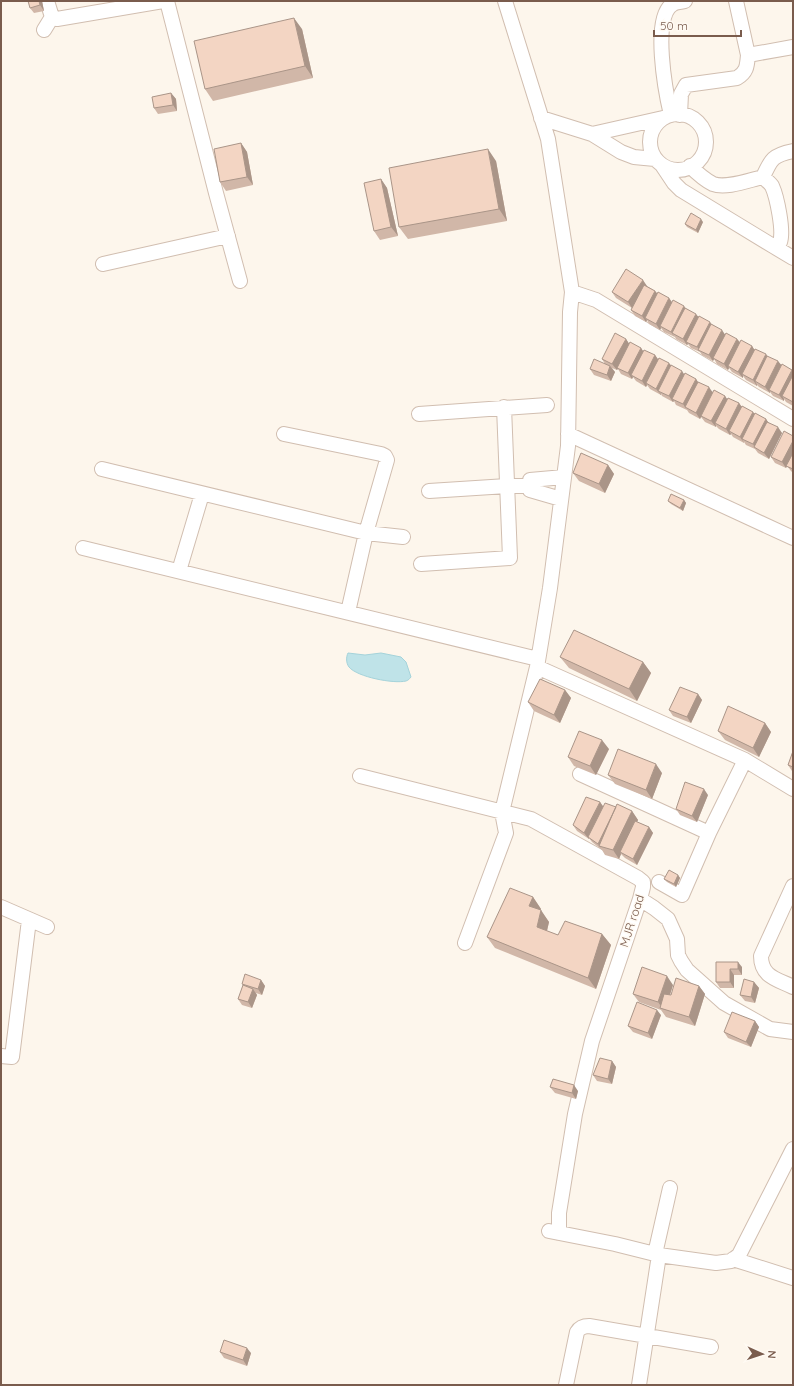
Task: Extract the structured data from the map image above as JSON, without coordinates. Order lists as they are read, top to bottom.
{
  "streets": {
    "street": ["MJR road"]
  },
  "scale_bar": "50 m",
  "north": "right"
}
